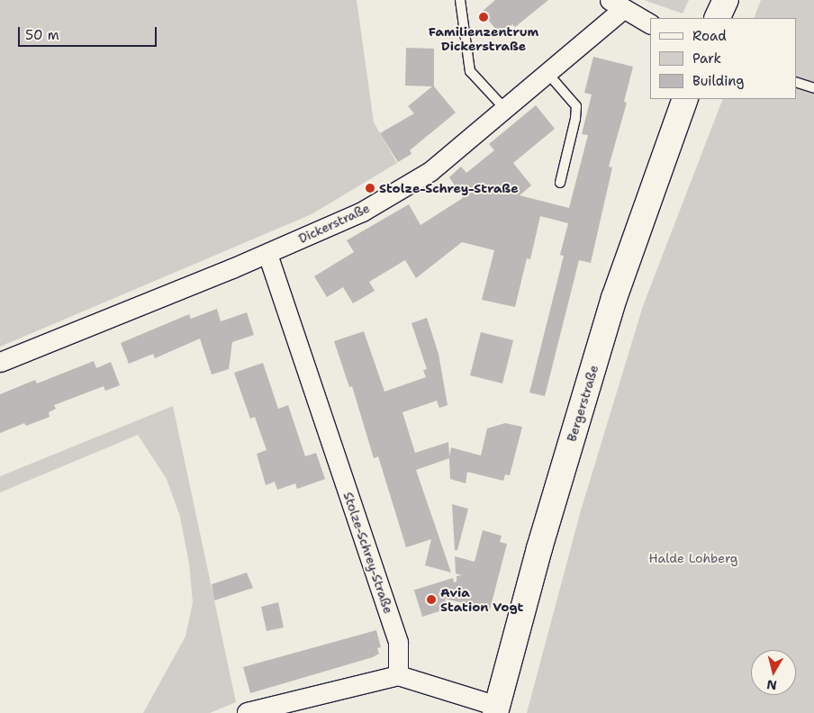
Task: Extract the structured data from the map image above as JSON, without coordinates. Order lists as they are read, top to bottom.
{
  "streets": {
    "main road": ["Bergerstraße"],
    "street": ["Dickerstraße", "Stolze-Schrey-Straße"]
  },
  "crossings": [
    ["Dickerstraße", "Stolze-Schrey-Straße"]
  ],
  "parks": ["Halde Lohberg"],
  "places": ["Familienzentrum Dickerstraße", "Stolze-Schrey-Straße", "Avia Station Vogt"],
  "legend": ["Road", "Park", "Building"],
  "scale_bar": "50 m",
  "north": "bottom"
}
